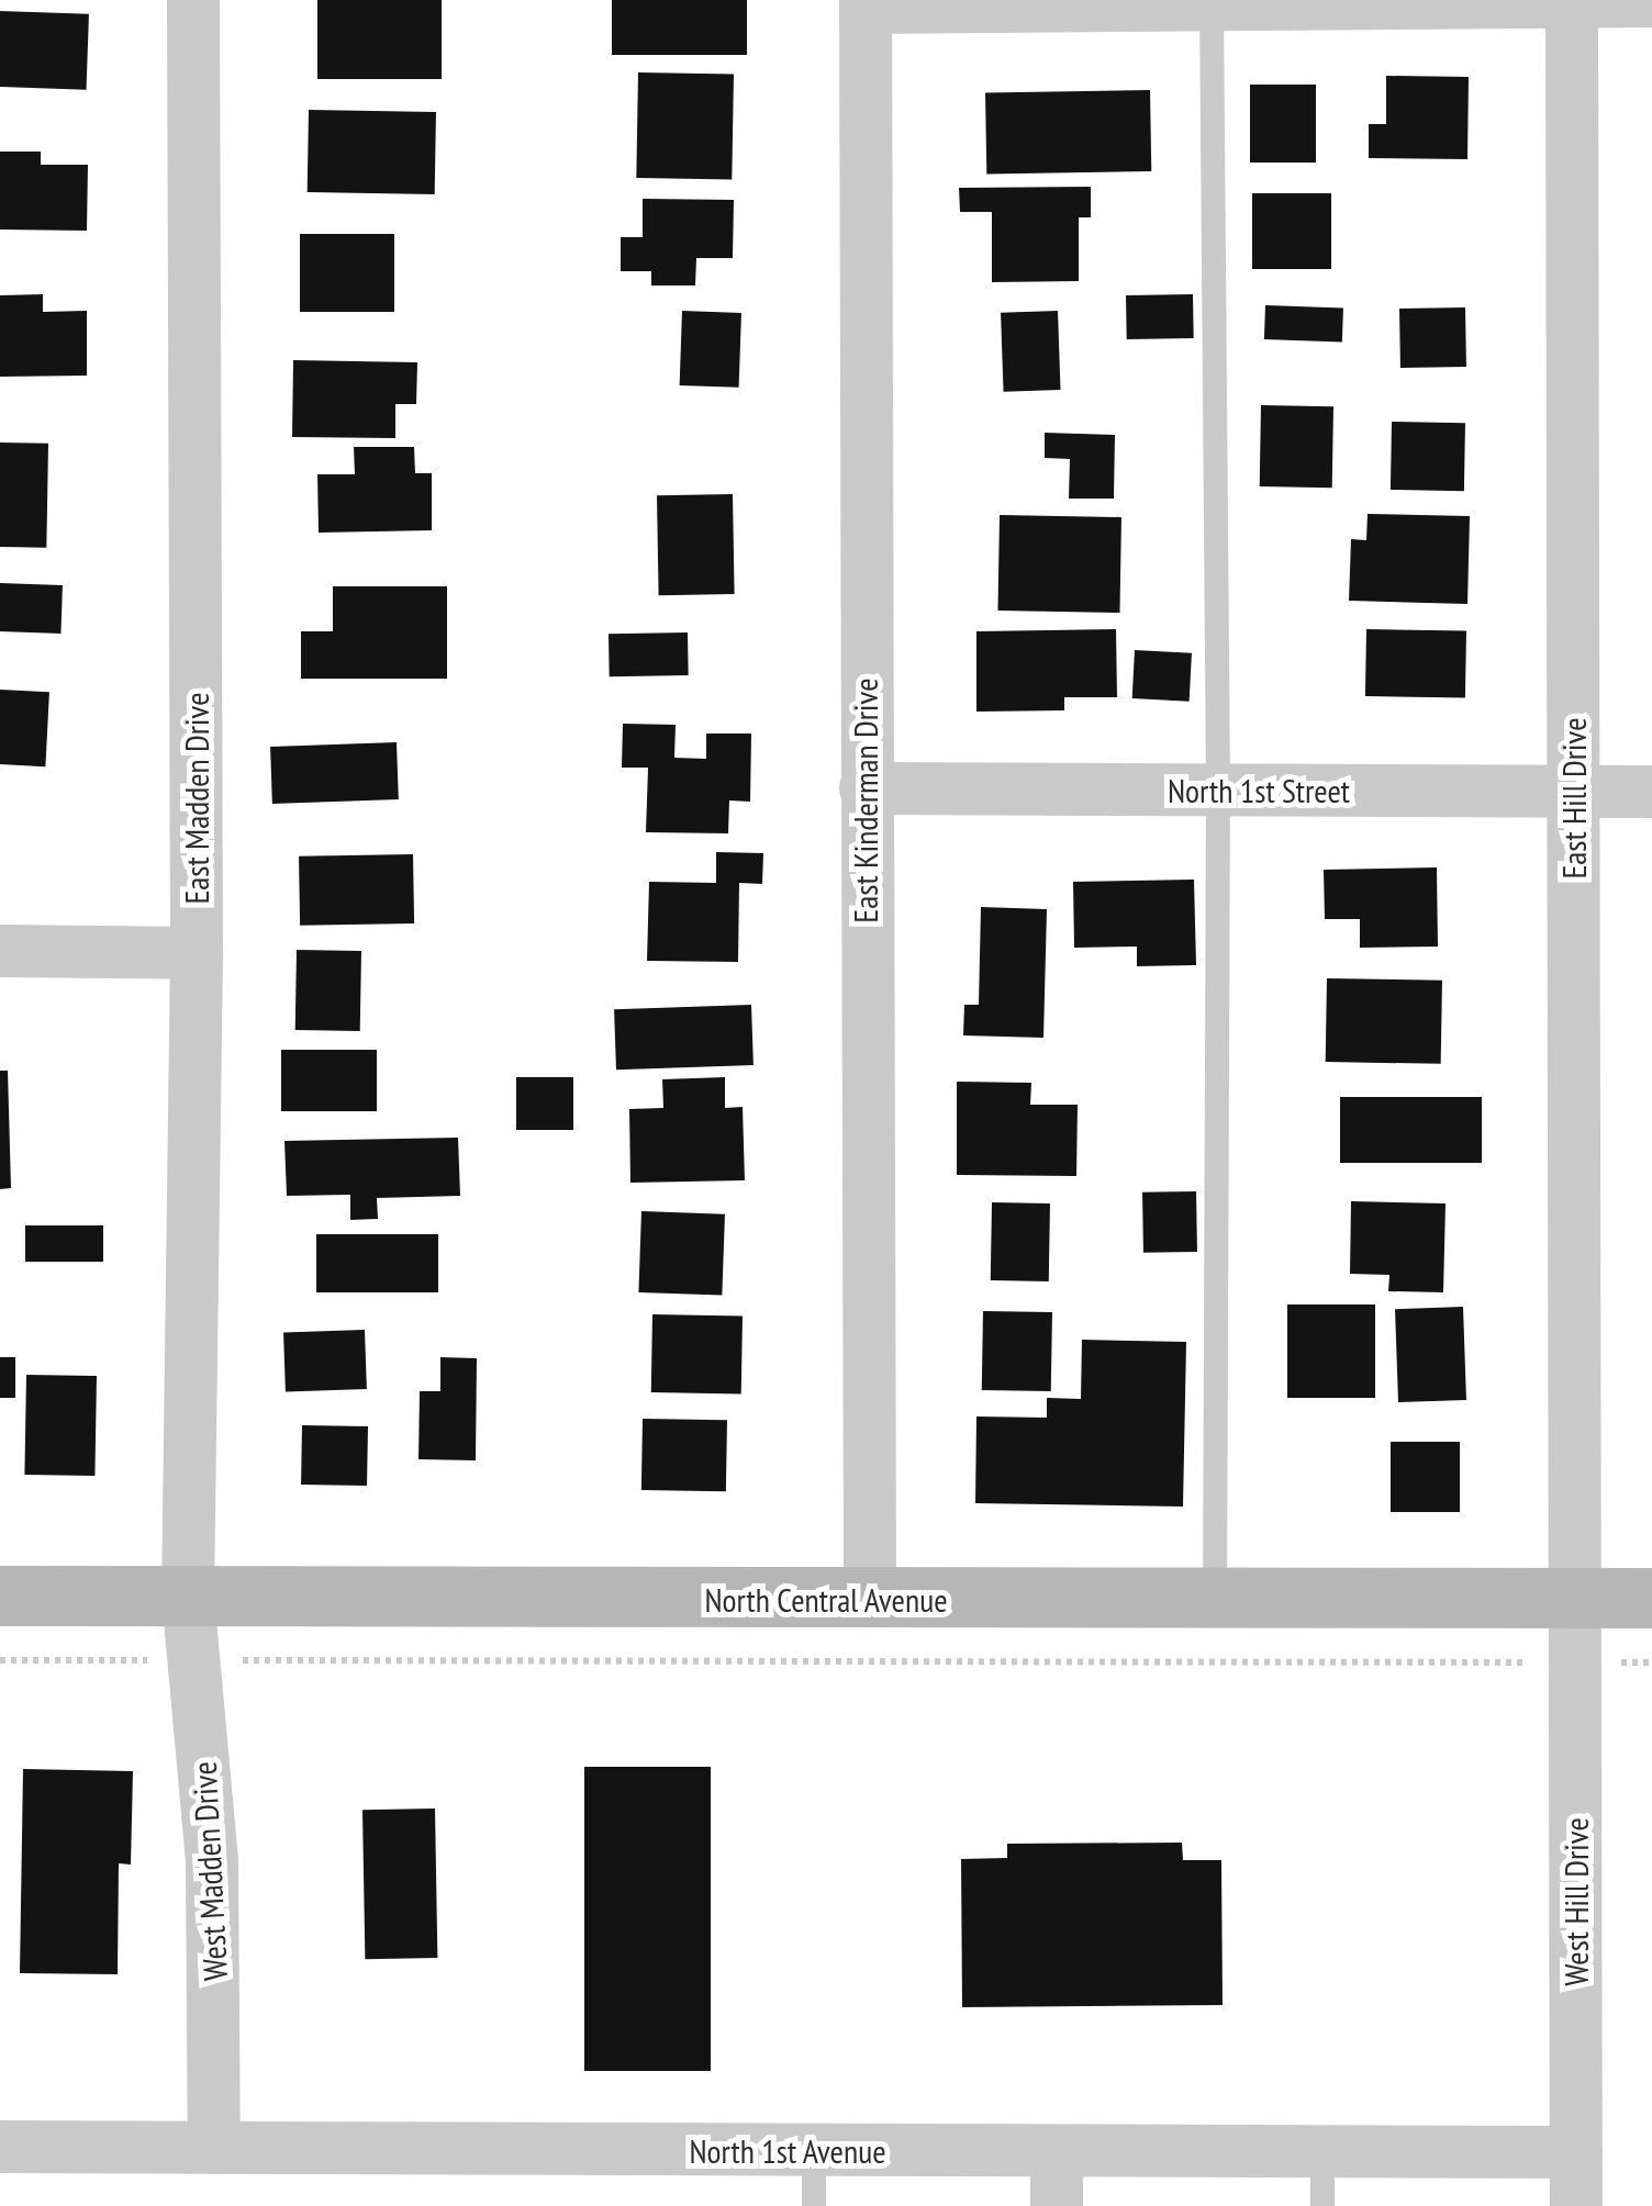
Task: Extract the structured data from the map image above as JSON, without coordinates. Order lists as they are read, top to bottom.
{
  "streets": {
    "street": [
      "North 1st Street",
      "East Madden Drive",
      "East Hill Drive",
      "East Kinderman Drive",
      "North Central Avenue",
      "West Madden Drive",
      "West Hill Drive",
      "North 1st Avenue"
    ]
  },
  "crossings": [
    ["North 1st Street", "East Hill Drive"],
    ["North 1st Street", "East Kinderman Drive"],
    ["East Madden Drive", "North Central Avenue"],
    ["East Madden Drive", "West Madden Drive"],
    ["East Hill Drive", "North Central Avenue"],
    ["East Hill Drive", "West Hill Drive"],
    ["East Kinderman Drive", "North Central Avenue"],
    ["North Central Avenue", "West Madden Drive"],
    ["North Central Avenue", "West Hill Drive"],
    ["West Madden Drive", "North 1st Avenue"],
    ["West Hill Drive", "North 1st Avenue"]
  ]
}
